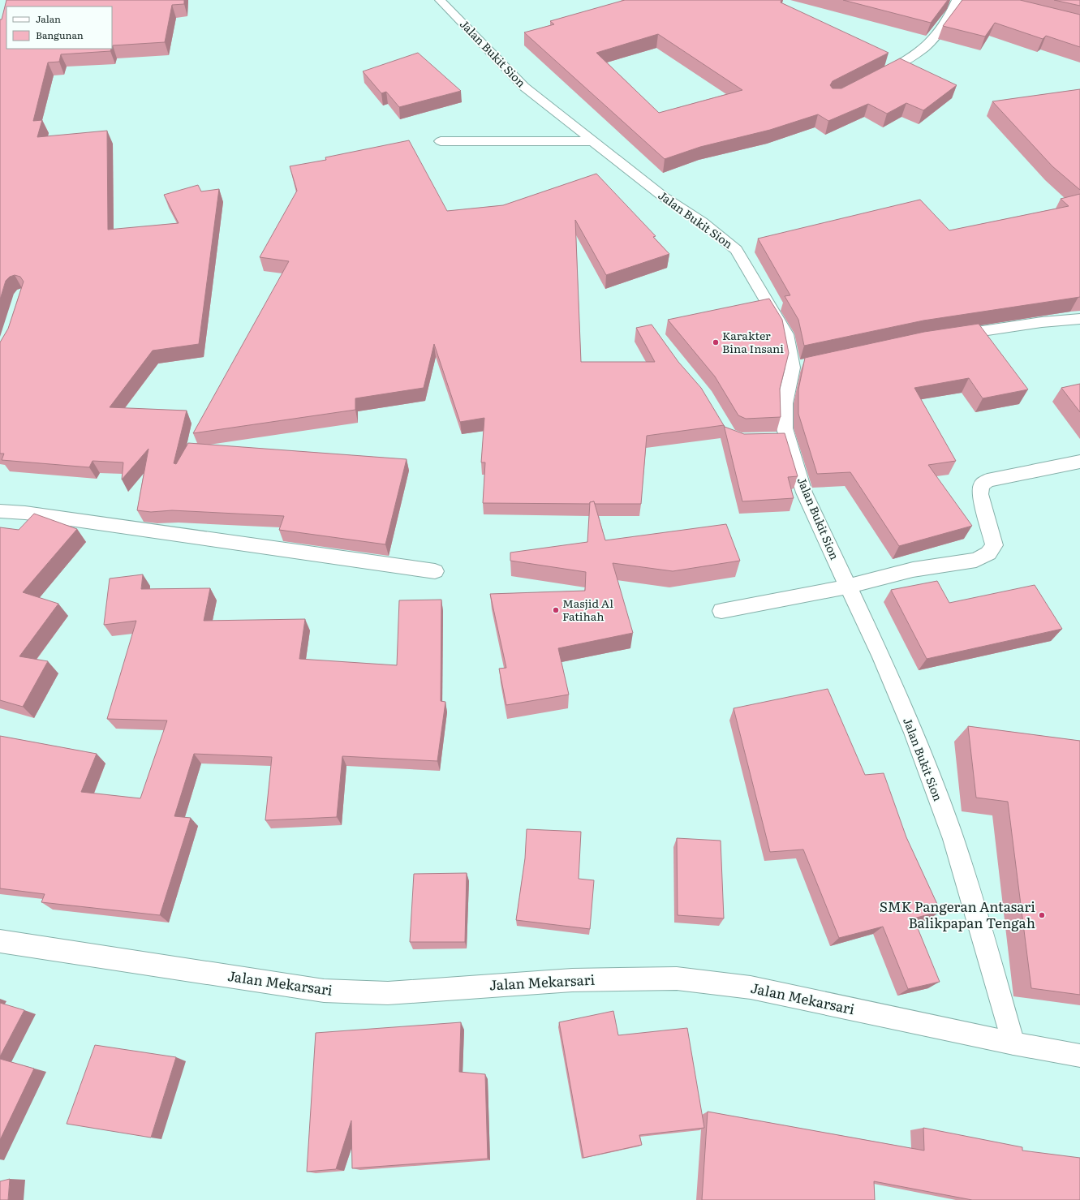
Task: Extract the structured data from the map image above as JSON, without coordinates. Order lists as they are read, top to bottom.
{
  "streets": {
    "street": ["Jalan Bukit Sion", "Jalan Mekarsari"]
  },
  "crossings": [
    ["Jalan Bukit Sion", "Jalan Mekarsari"]
  ],
  "places": ["Karakter Bina Insani", "Masjid Al Fatihah", "SMK Pangeran Antasari Balikpapan Tengah"],
  "legend": ["Jalan", "Bangunan"]
}
